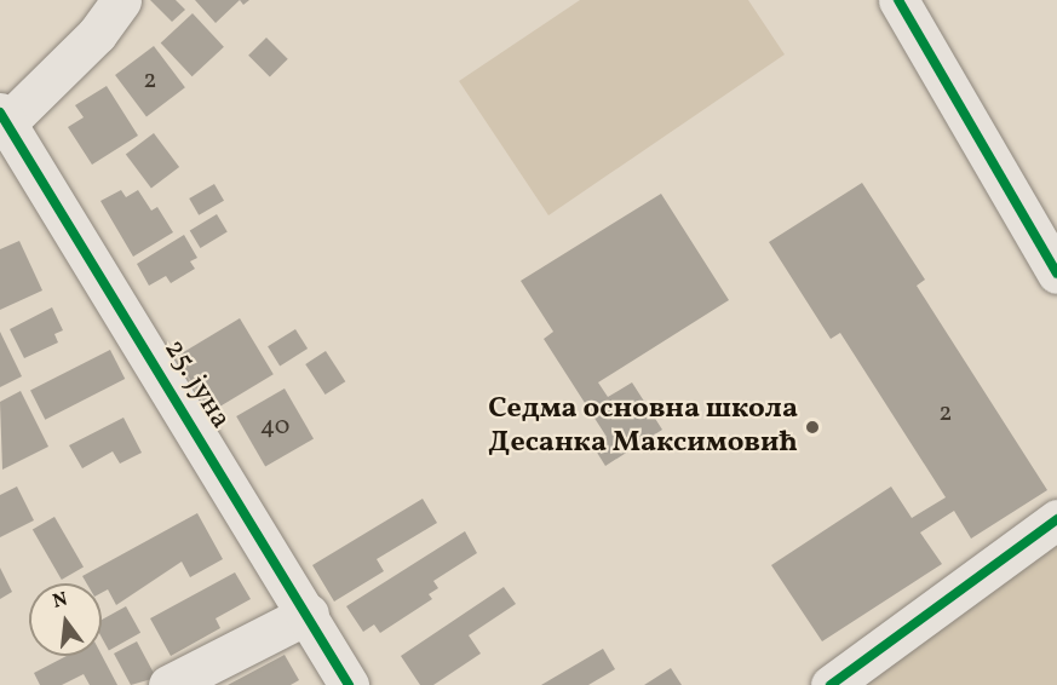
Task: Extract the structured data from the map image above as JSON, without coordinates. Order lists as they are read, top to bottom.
{
  "streets": {
    "street": ["25. јуна"]
  },
  "places": ["Седма основна школа Десанка Максимовић"],
  "house_numbers": ["2", "2", "40"],
  "north": "top"
}
